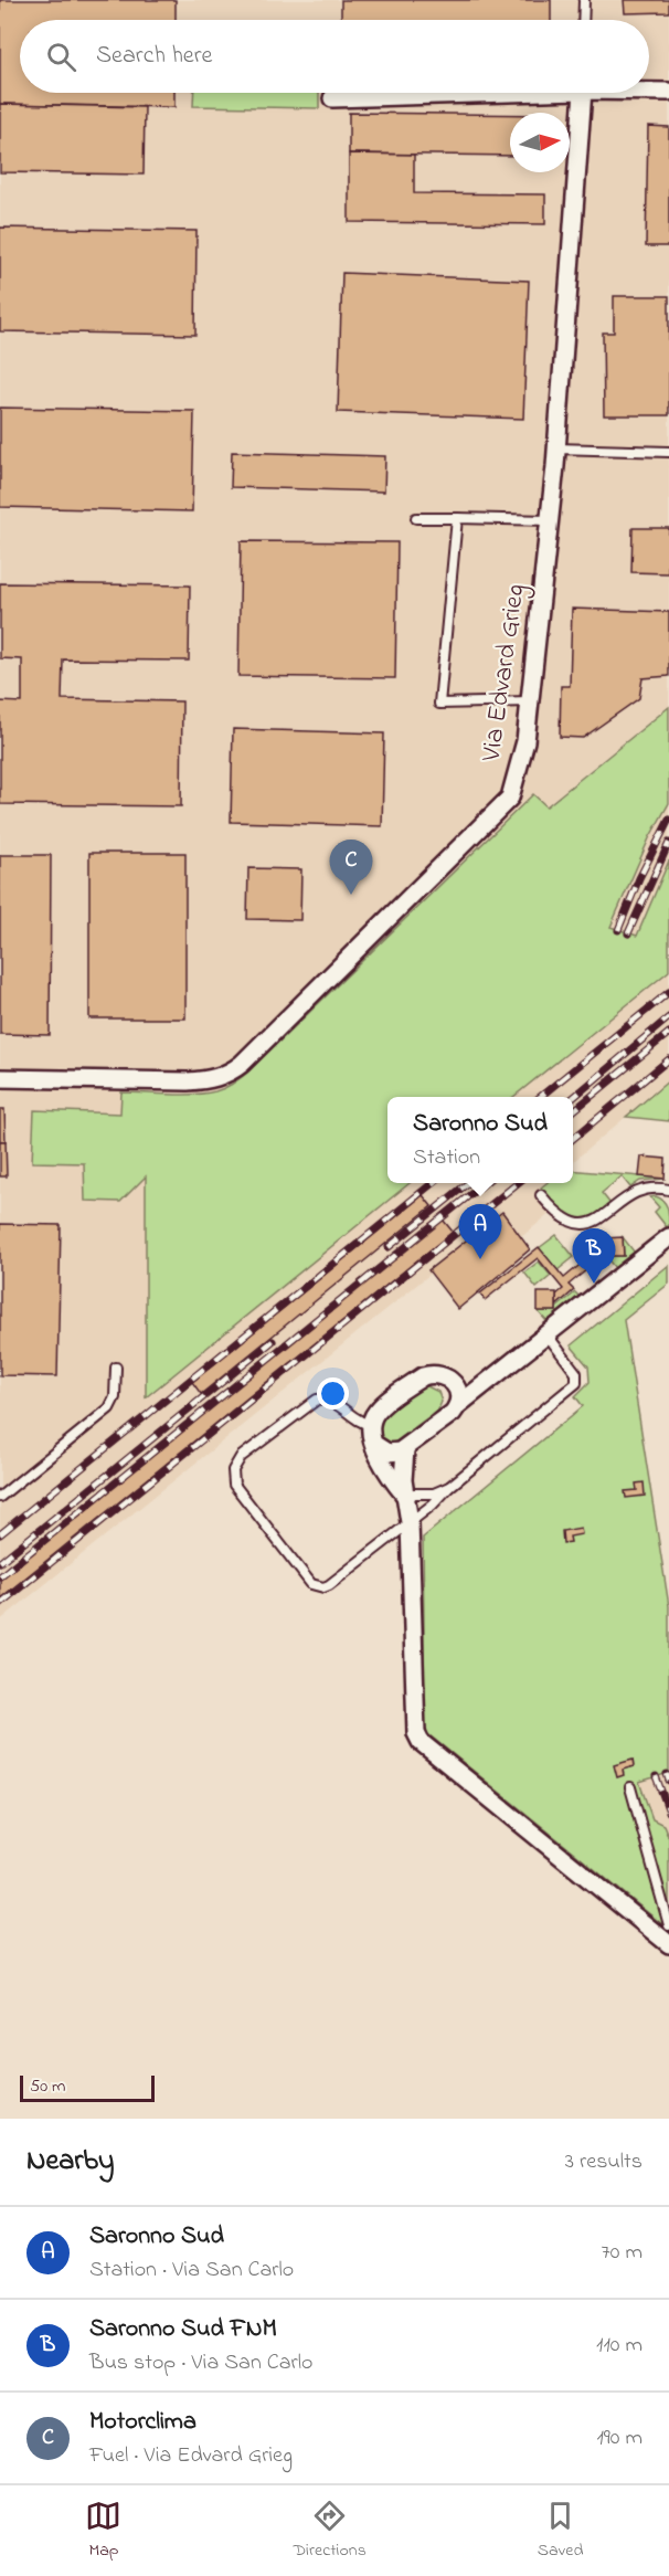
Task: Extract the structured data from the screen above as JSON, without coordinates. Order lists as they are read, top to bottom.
{
  "streets": {
    "street": ["Via Edvard Grieg"]
  },
  "scale_bar": "50 m",
  "north": "right",
  "page": {
    "search": "Search here",
    "pins": ["C", "A", "B"],
    "popup": ["Saronno Sud", "Station"],
    "scale": "50 m",
    "heading": ["Nearby", "3 results"],
    "list": [
      {
        "mark": "A",
        "name": "Saronno Sud",
        "note": "Station · Via San Carlo",
        "value": "70 m"
      },
      {
        "mark": "B",
        "name": "Saronno Sud FNM",
        "note": "Bus stop · Via San Carlo",
        "value": "110 m"
      },
      {
        "mark": "C",
        "name": "Motorclima",
        "note": "Fuel · Via Edvard Grieg",
        "value": "190 m"
      }
    ],
    "nav": ["Map", "Directions", "Saved"]
  }
}
